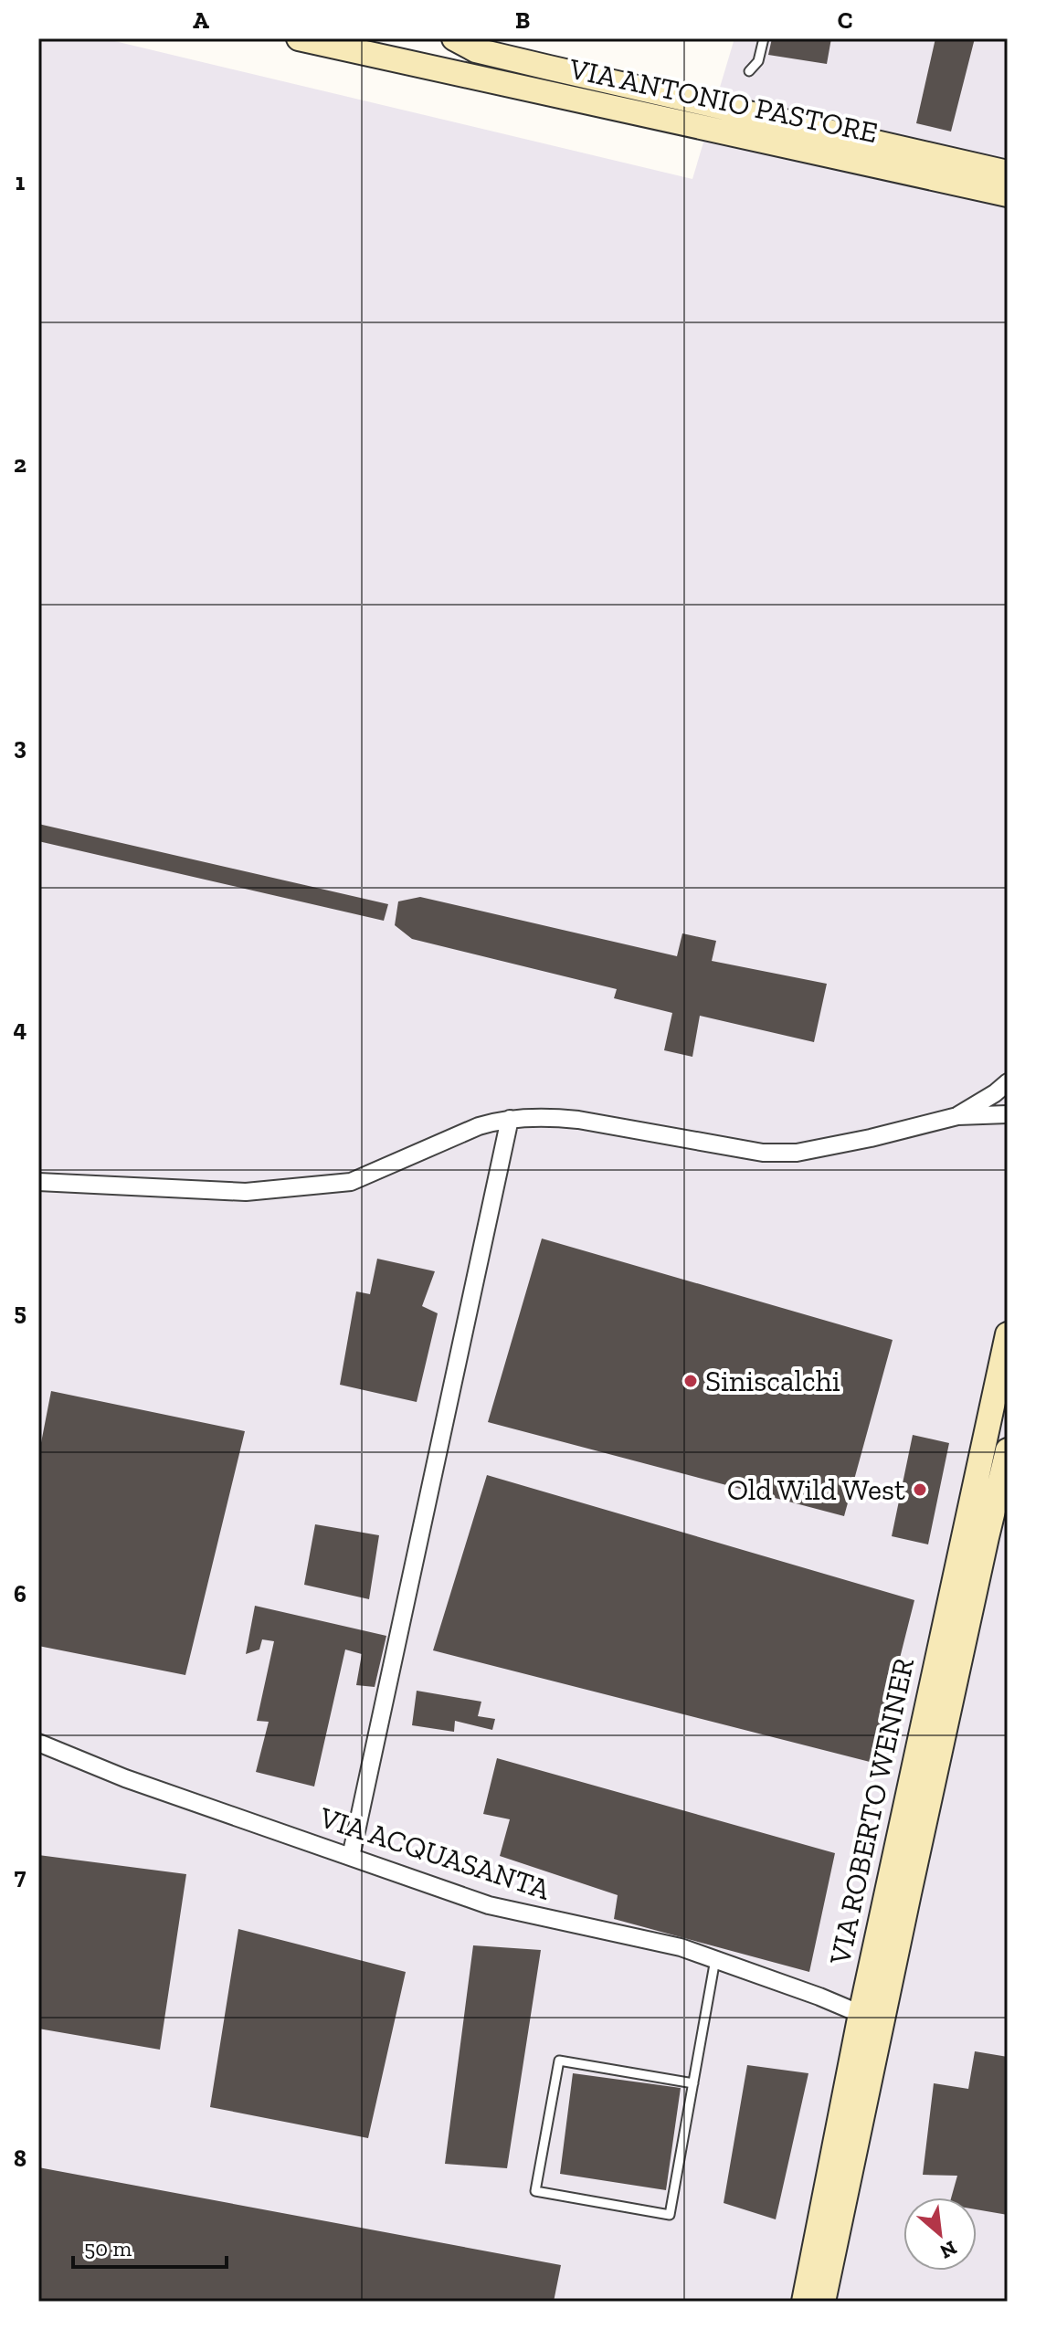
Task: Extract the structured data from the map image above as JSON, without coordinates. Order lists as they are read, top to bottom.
{
  "streets": {
    "main road": ["VIA ANTONIO PASTORE", "VIA ROBERTO WENNER"],
    "street": ["VIA ACQUASANTA"]
  },
  "crossings": [
    ["VIA ROBERTO WENNER", "VIA ACQUASANTA"]
  ],
  "places": ["Siniscalchi", "Old Wild West"],
  "scale_bar": "50 m",
  "north": "bottom right",
  "grid": {
    "columns": ["A", "B", "C"],
    "rows": [
      "1",
      "2",
      "3",
      "4",
      "5",
      "6",
      "7",
      "8"
    ]
  }
}
